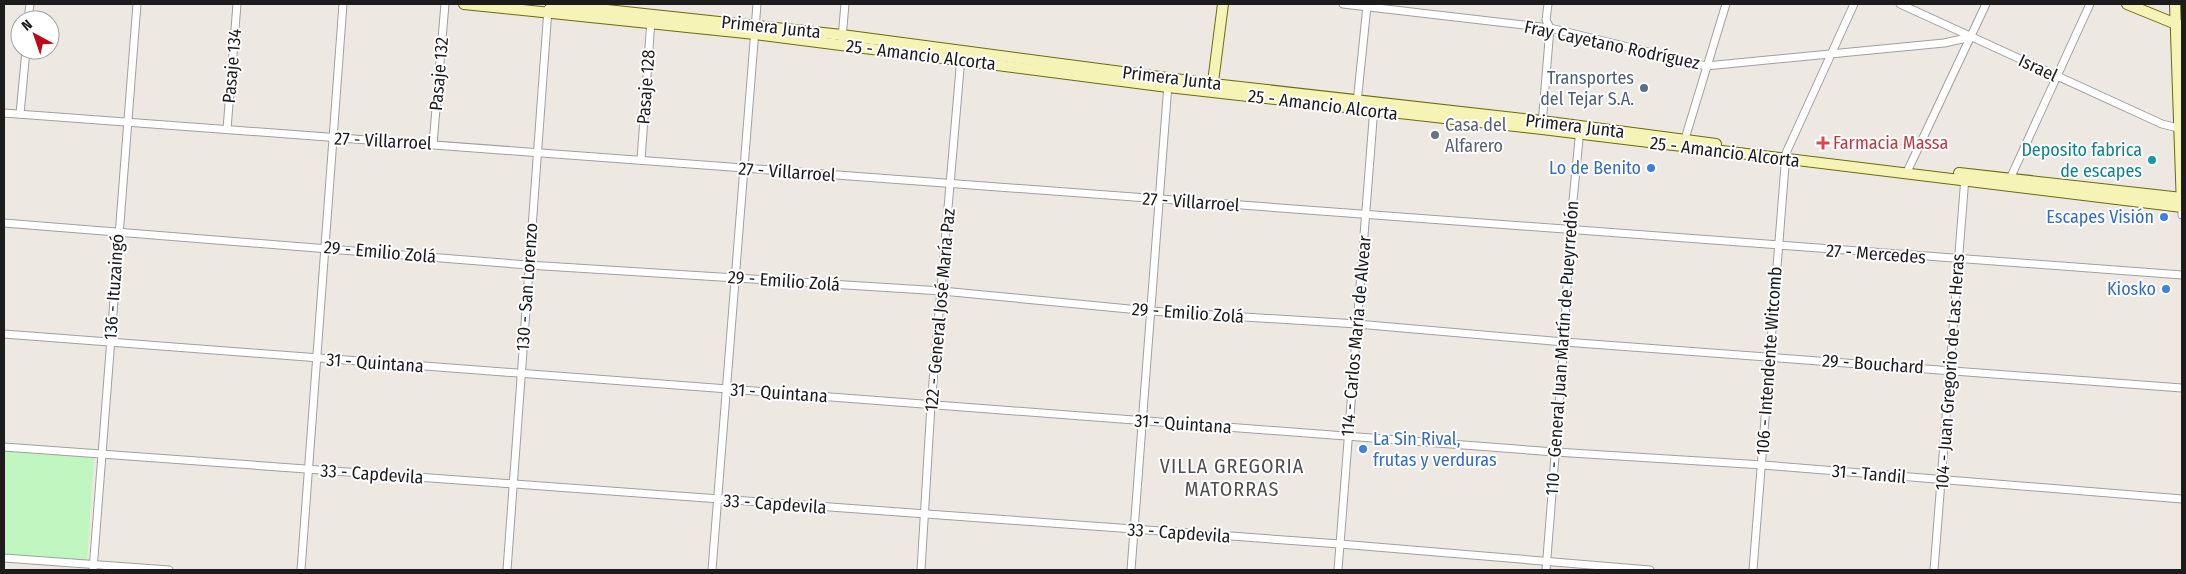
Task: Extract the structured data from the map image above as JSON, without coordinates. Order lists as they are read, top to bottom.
{
  "streets": {
    "main road": ["Primera Junta"],
    "street": [
      "Fray Cayetano Rodríguez",
      "Pasaje 134",
      "Israel",
      "Pasaje 132",
      "Pasaje 128",
      "27 - Villarroel",
      "29 - Emilio Zolá",
      "27 - Mercedes",
      "136 - Ituzaingó",
      "130 - San Lorenzo",
      "122 - General José María Paz",
      "114 - Carlos María de Alvear",
      "110 - General Juan Martín de Pueyrredón",
      "106 - Intendente Witcomb",
      "31 - Quintana",
      "29 - Bouchard",
      "104 - Juan Gregorio de Las Heras",
      "33 - Capdevila",
      "31 - Tandil"
    ]
  },
  "crossings": [
    ["Primera Junta", "Pasaje 128"],
    ["Primera Junta", "130 - San Lorenzo"],
    ["Primera Junta", "122 - General José María Paz"],
    ["Primera Junta", "114 - Carlos María de Alvear"],
    ["Primera Junta", "110 - General Juan Martín de Pueyrredón"],
    ["Primera Junta", "106 - Intendente Witcomb"],
    ["Primera Junta", "104 - Juan Gregorio de Las Heras"],
    ["Fray Cayetano Rodríguez", "Israel"],
    ["Fray Cayetano Rodríguez", "106 - Intendente Witcomb"],
    ["Pasaje 134", "27 - Villarroel"],
    ["Pasaje 132", "27 - Villarroel"],
    ["Pasaje 128", "27 - Villarroel"],
    ["27 - Villarroel", "27 - Mercedes"],
    ["27 - Villarroel", "136 - Ituzaingó"],
    ["27 - Villarroel", "130 - San Lorenzo"],
    ["27 - Villarroel", "122 - General José María Paz"],
    ["27 - Villarroel", "114 - Carlos María de Alvear"],
    ["27 - Villarroel", "110 - General Juan Martín de Pueyrredón"],
    ["29 - Emilio Zolá", "136 - Ituzaingó"],
    ["29 - Emilio Zolá", "130 - San Lorenzo"],
    ["29 - Emilio Zolá", "122 - General José María Paz"],
    ["29 - Emilio Zolá", "114 - Carlos María de Alvear"],
    ["29 - Emilio Zolá", "110 - General Juan Martín de Pueyrredón"],
    ["29 - Emilio Zolá", "29 - Bouchard"],
    ["27 - Mercedes", "110 - General Juan Martín de Pueyrredón"],
    ["27 - Mercedes", "106 - Intendente Witcomb"],
    ["27 - Mercedes", "104 - Juan Gregorio de Las Heras"],
    ["136 - Ituzaingó", "31 - Quintana"],
    ["136 - Ituzaingó", "33 - Capdevila"],
    ["130 - San Lorenzo", "31 - Quintana"],
    ["130 - San Lorenzo", "33 - Capdevila"],
    ["122 - General José María Paz", "31 - Quintana"],
    ["122 - General José María Paz", "33 - Capdevila"],
    ["114 - Carlos María de Alvear", "31 - Quintana"],
    ["114 - Carlos María de Alvear", "33 - Capdevila"],
    ["110 - General Juan Martín de Pueyrredón", "31 - Quintana"],
    ["110 - General Juan Martín de Pueyrredón", "29 - Bouchard"],
    ["110 - General Juan Martín de Pueyrredón", "33 - Capdevila"],
    ["110 - General Juan Martín de Pueyrredón", "31 - Tandil"],
    ["106 - Intendente Witcomb", "29 - Bouchard"],
    ["106 - Intendente Witcomb", "31 - Tandil"],
    ["31 - Quintana", "31 - Tandil"],
    ["29 - Bouchard", "104 - Juan Gregorio de Las Heras"],
    ["104 - Juan Gregorio de Las Heras", "31 - Tandil"]
  ],
  "districts": ["VILLA GREGORIA MATORRAS"],
  "places": {
    "other": [
      "Transportes del Tejar S.A.",
      "Casa del Alfarero",
      "Deposito fabrica de escapes",
      "Lo de Benito",
      "Escapes Visión",
      "Kiosko",
      "La Sin Rival, frutas y verduras"
    ],
    "health": ["Farmacia Massa"]
  },
  "north": "top left"
}
